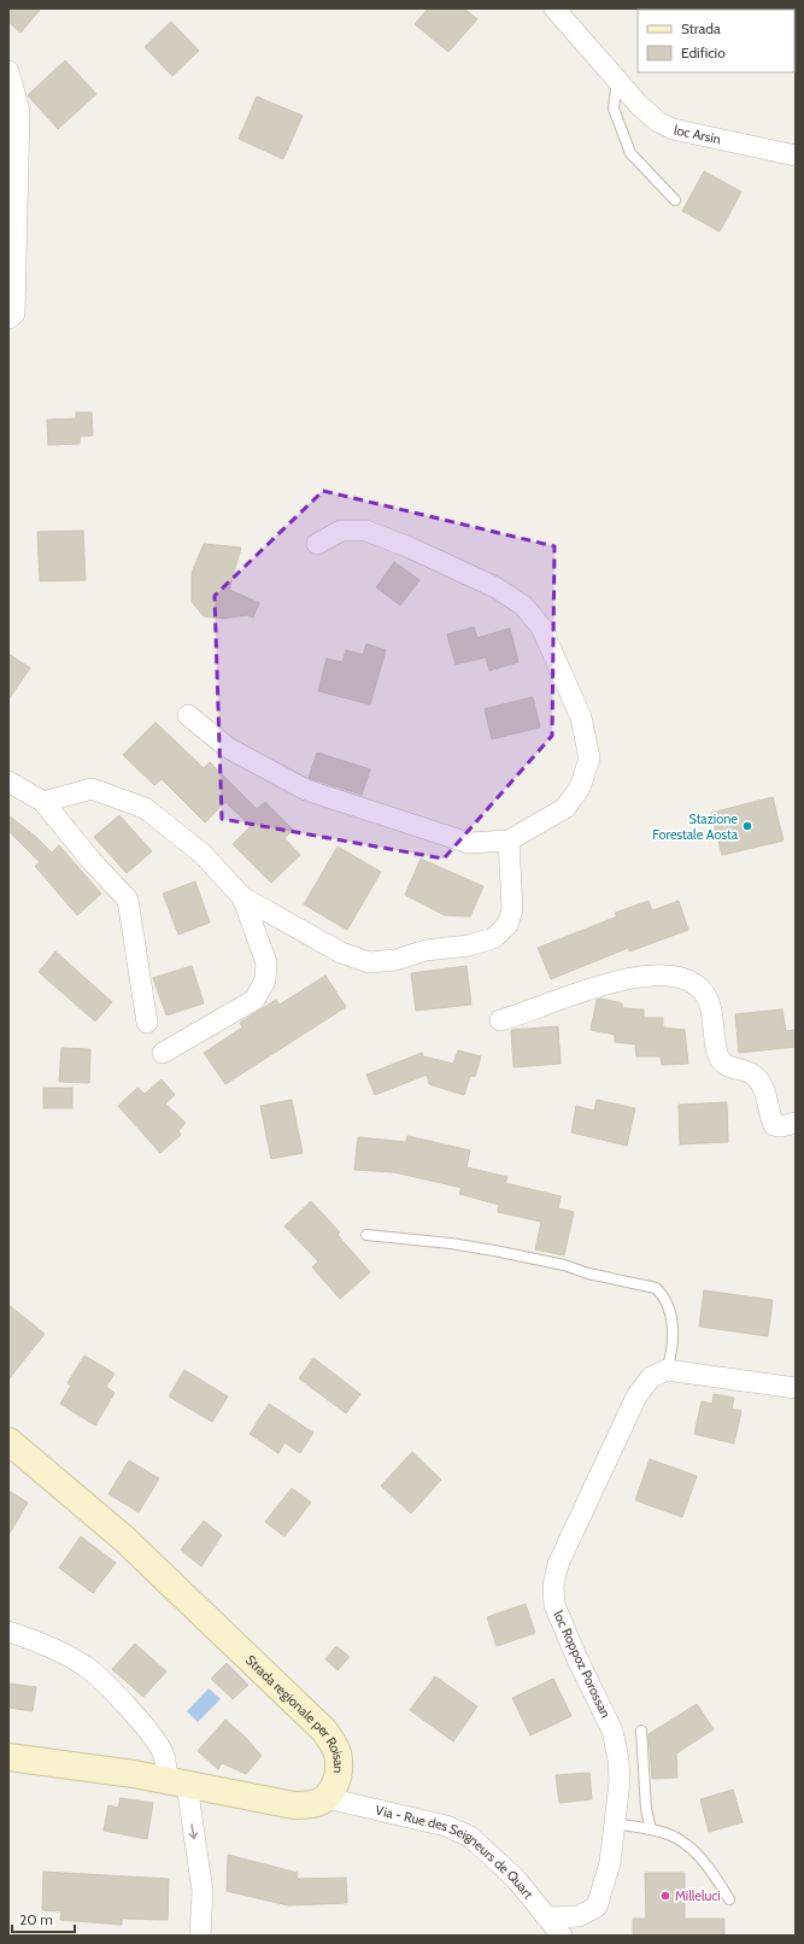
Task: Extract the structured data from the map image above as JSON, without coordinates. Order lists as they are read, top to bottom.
{
  "streets": {
    "main road": ["Strada regionale per Roisan"],
    "street": ["loc Arsin", "loc Roppoz Porossan", "Via - Rue des Seigneurs de Quart"]
  },
  "crossings": [
    ["loc Roppoz Porossan", "Via - Rue des Seigneurs de Quart"],
    ["Strada regionale per Roisan", "Via - Rue des Seigneurs de Quart"]
  ],
  "places": ["Stazione Forestale Aosta", "Milleluci"],
  "legend": ["Strada", "Edificio"],
  "scale_bar": "20 m"
}
